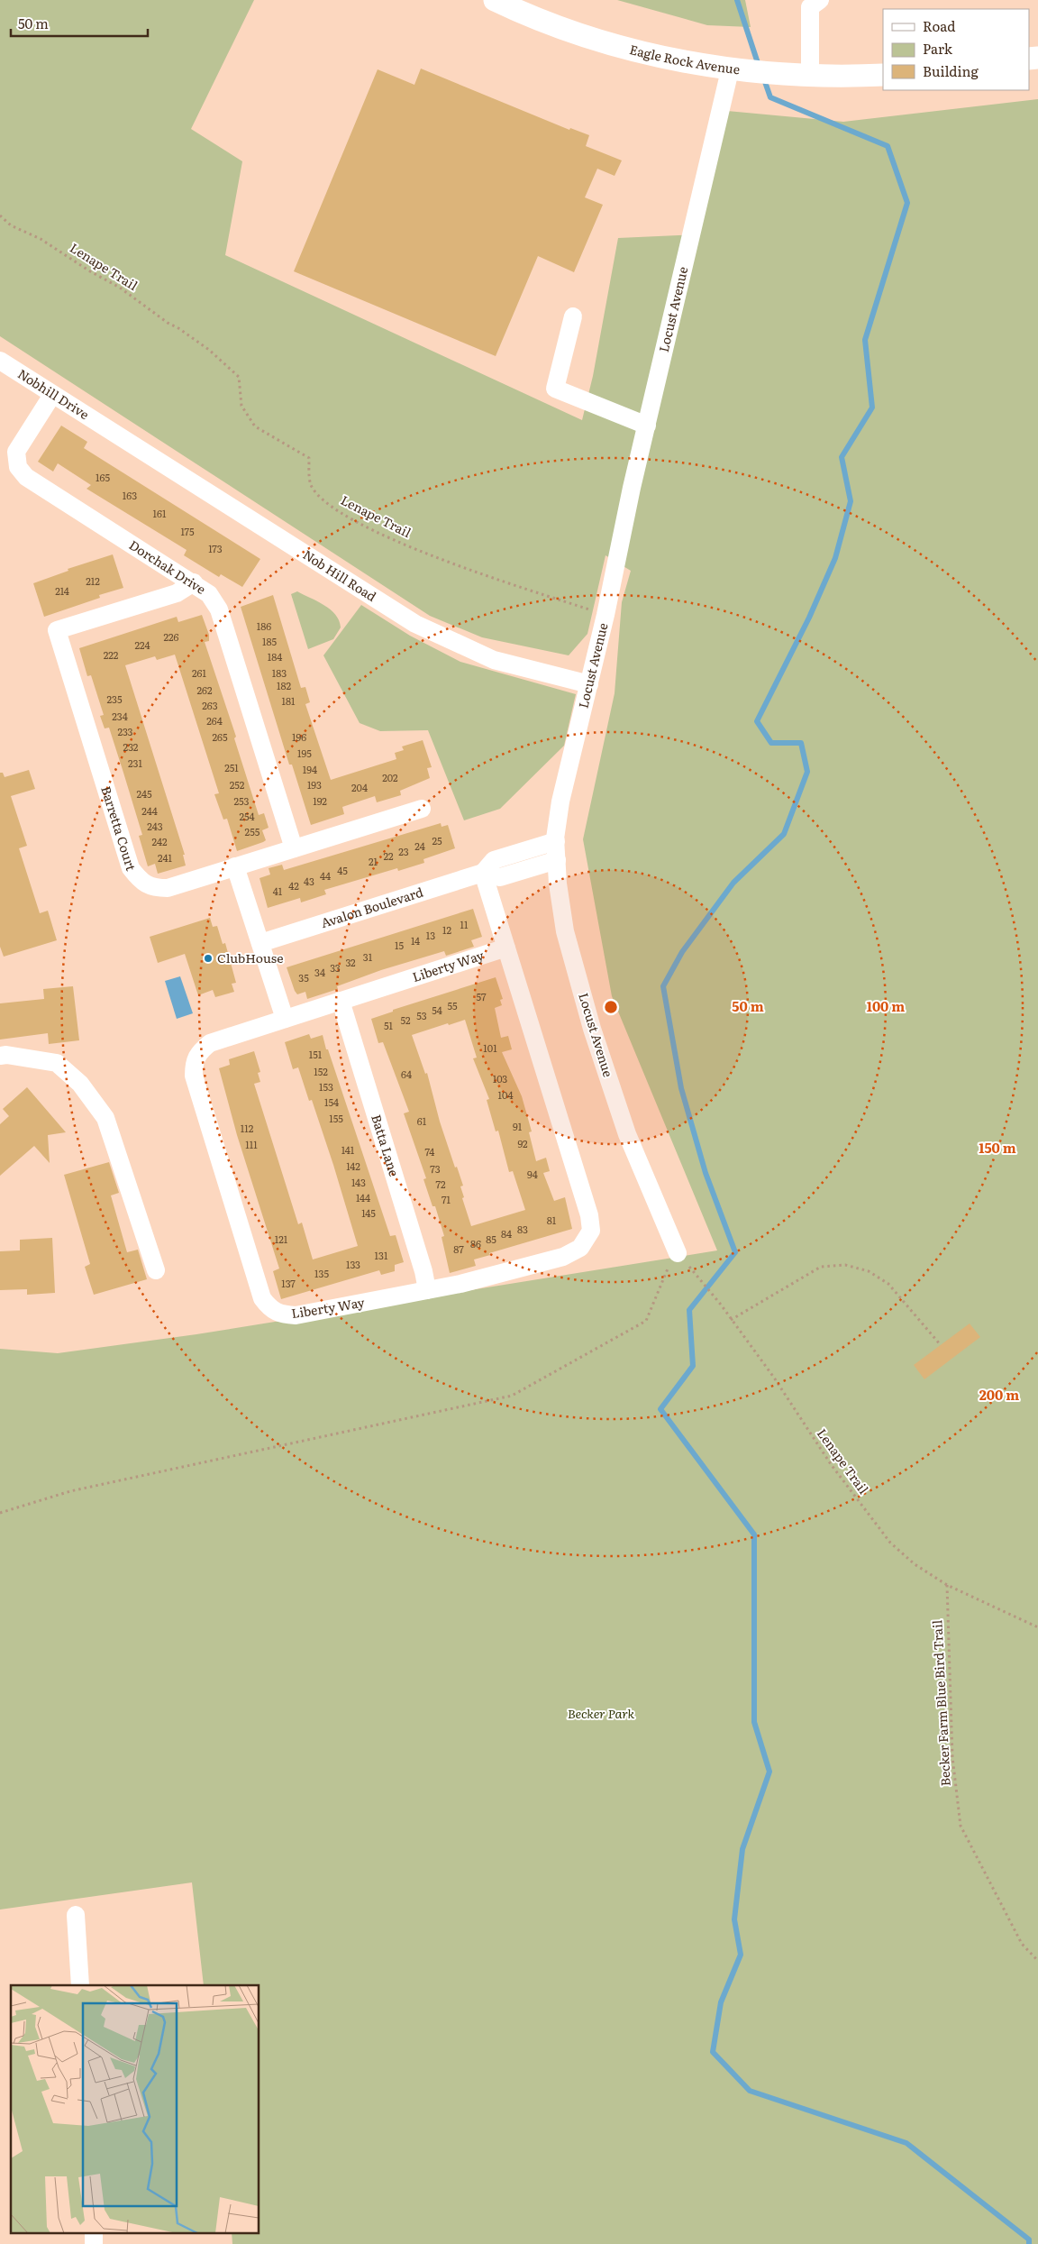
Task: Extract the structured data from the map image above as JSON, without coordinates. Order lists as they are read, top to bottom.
{
  "streets": {
    "main road": ["Eagle Rock Avenue"],
    "street": [
      "Locust Avenue",
      "Nobhill Drive",
      "Dorchak Drive",
      "Nob Hill Road",
      "Barretta Court",
      "Avalon Boulevard",
      "Liberty Way",
      "Batta Lane"
    ],
    "path": ["Lenape Trail", "Becker Farm Blue Bird Trail"]
  },
  "crossings": [
    ["Eagle Rock Avenue", "Locust Avenue"],
    ["Lenape Trail", "Locust Avenue"],
    ["Lenape Trail", "Becker Farm Blue Bird Trail"],
    ["Locust Avenue", "Nob Hill Road"],
    ["Locust Avenue", "Avalon Boulevard"],
    ["Nobhill Drive", "Dorchak Drive"],
    ["Nobhill Drive", "Nob Hill Road"],
    ["Dorchak Drive", "Barretta Court"],
    ["Avalon Boulevard", "Liberty Way"],
    ["Liberty Way", "Batta Lane"]
  ],
  "parks": ["Becker Park"],
  "places": ["ClubHouse"],
  "house_numbers": [
    "165",
    "163",
    "161",
    "175",
    "173",
    "212",
    "214",
    "186",
    "226",
    "185",
    "224",
    "222",
    "184",
    "261",
    "183",
    "182",
    "262",
    "235",
    "181",
    "263",
    "234",
    "264",
    "233",
    "265",
    "196",
    "232",
    "195",
    "231",
    "251",
    "194",
    "202",
    "252",
    "193",
    "204",
    "245",
    "253",
    "192",
    "244",
    "254",
    "243",
    "255",
    "25",
    "242",
    "24",
    "23",
    "22",
    "241",
    "21",
    "45",
    "44",
    "43",
    "42",
    "41",
    "11",
    "12",
    "13",
    "14",
    "15",
    "31",
    "32",
    "33",
    "34",
    "35",
    "57",
    "55",
    "54",
    "53",
    "52",
    "51",
    "101",
    "151",
    "152",
    "64",
    "103",
    "153",
    "104",
    "154",
    "155",
    "61",
    "91",
    "112",
    "92",
    "111",
    "141",
    "74",
    "142",
    "73",
    "94",
    "143",
    "72",
    "144",
    "71",
    "145",
    "81",
    "83",
    "84",
    "121",
    "85",
    "86",
    "87",
    "131",
    "133",
    "135",
    "137"
  ],
  "legend": ["Road", "Park", "Building"],
  "scale_bar": "50 m",
  "rings": [
    "50 m",
    "100 m",
    "150 m",
    "200 m"
  ]
}
